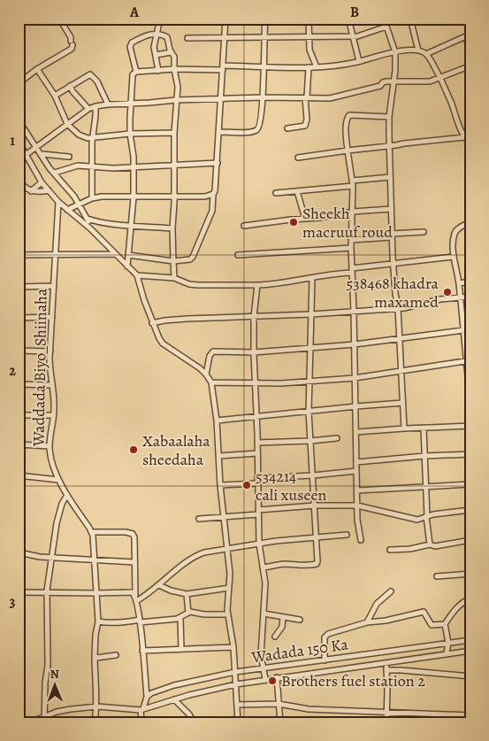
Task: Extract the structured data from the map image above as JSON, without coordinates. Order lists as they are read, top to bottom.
{
  "streets": {
    "street": ["Waddada Biyo_Shiinaha", "Wadada 150 Ka"]
  },
  "crossings": [
    ["Waddada Biyo_Shiinaha", "Wadada 150 Ka"]
  ],
  "places": [
    "Sheekh macruuf roud",
    "538468 khadra maxamed",
    "Xabaalaha sheedaha",
    "534214 cali xuseen",
    "Brothers fuel station 2"
  ],
  "north": "top",
  "grid": {
    "columns": ["A", "B"],
    "rows": ["1", "2", "3"]
  }
}
